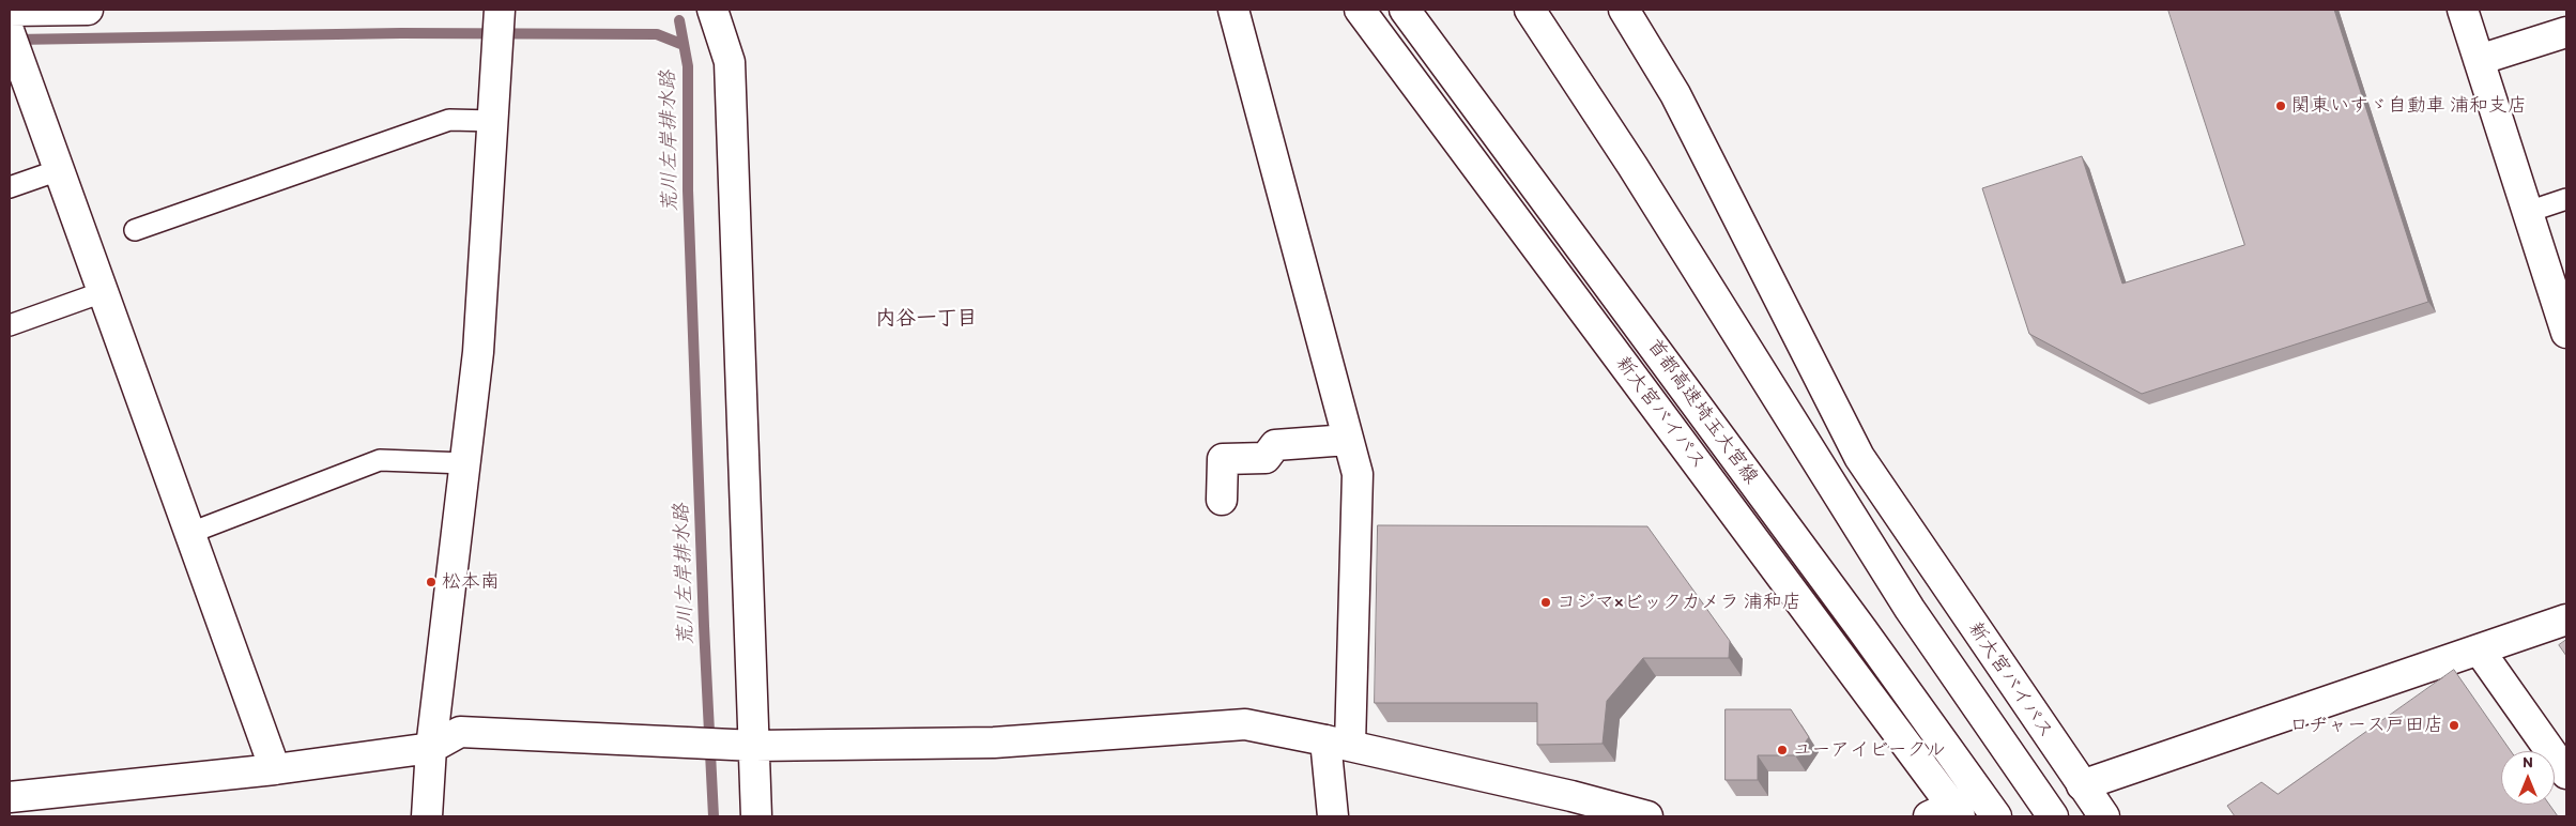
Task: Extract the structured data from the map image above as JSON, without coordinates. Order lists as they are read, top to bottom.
{
  "streets": {
    "main road": ["首都高速埼玉大宮線", "新大宮バイパス"]
  },
  "districts": ["内谷一丁目"],
  "water": ["荒川左岸排水路"],
  "places": [
    "関東いすゞ自動車 浦和支店",
    "松本南",
    "コジマ×ビックカメラ 浦和店",
    "ロヂャース戸田店",
    "ユーアイビークル"
  ],
  "north": "top"
}
